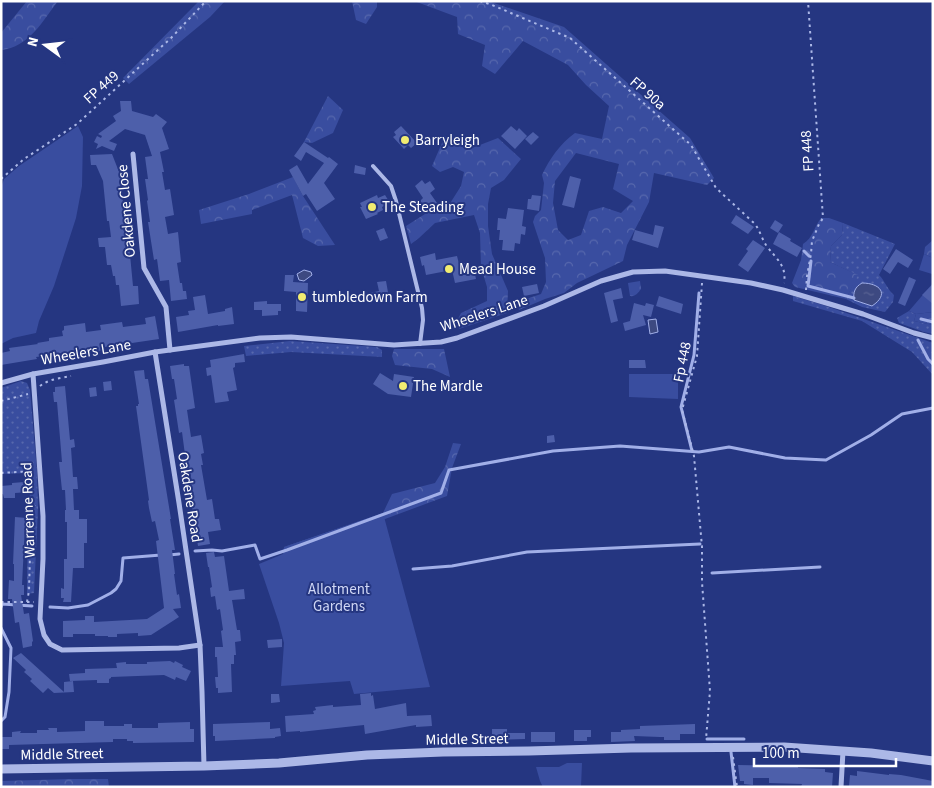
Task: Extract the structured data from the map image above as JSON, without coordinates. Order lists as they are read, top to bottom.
{
  "streets": {
    "street": [
      "Oakdene Close",
      "Wheelers Lane",
      "Oakdene Road",
      "Warrenne Road",
      "Middle Street"
    ],
    "path": [
      "FP 449",
      "FP 90a",
      "FP 448",
      "Fp 448"
    ]
  },
  "crossings": [
    ["FP 90a", "Wheelers Lane"],
    ["FP 448", "Wheelers Lane"],
    ["Oakdene Close", "Wheelers Lane"],
    ["Wheelers Lane", "Fp 448"],
    ["Wheelers Lane", "Oakdene Road"],
    ["Wheelers Lane", "Warrenne Road"],
    ["Fp 448", "Middle Street"],
    ["Oakdene Road", "Warrenne Road"],
    ["Oakdene Road", "Middle Street"]
  ],
  "parks": ["Allotment Gardens"],
  "places": [
    "Barryleigh",
    "The Steading",
    "Mead House",
    "tumbledown Farm",
    "The Mardle"
  ],
  "scale_bar": "100 m",
  "north": "left"
}
